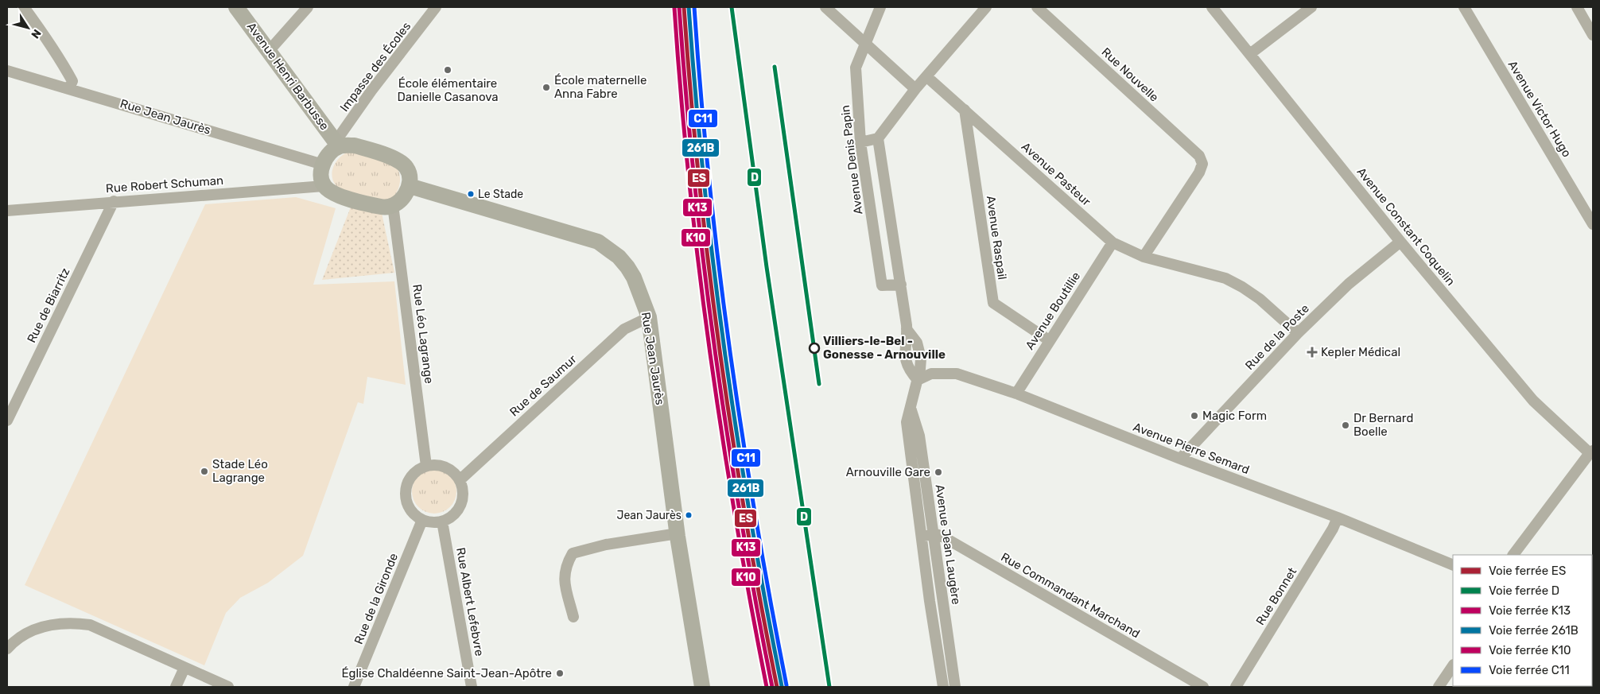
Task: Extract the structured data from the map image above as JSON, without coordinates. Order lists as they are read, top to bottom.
{
  "streets": {
    "street": [
      "Impasse des Écoles",
      "Rue Nouvelle",
      "Avenue Henri Barbusse",
      "Avenue Victor Hugo",
      "Rue Jean Jaurès",
      "Avenue Denis Papin",
      "Avenue Pasteur",
      "Rue Robert Schuman",
      "Avenue Constant Coquelin",
      "Avenue Raspail",
      "Rue de Biarritz",
      "Avenue Boutillie",
      "Rue Léo Lagrange",
      "Rue de la Poste",
      "Rue de Saumur",
      "Avenue Pierre Semard",
      "Avenue Jean Laugère",
      "Rue Commandant Marchand",
      "Rue Bonnet",
      "Rue de la Gironde",
      "Rue Albert Lefebvre"
    ]
  },
  "crossings": [
    ["Impasse des Écoles", "Avenue Henri Barbusse"],
    ["Impasse des Écoles", "Rue Jean Jaurès"],
    ["Impasse des Écoles", "Rue Robert Schuman"],
    ["Impasse des Écoles", "Rue Léo Lagrange"],
    ["Rue Nouvelle", "Avenue Pasteur"],
    ["Avenue Henri Barbusse", "Rue Jean Jaurès"],
    ["Avenue Henri Barbusse", "Rue Robert Schuman"],
    ["Avenue Henri Barbusse", "Rue Léo Lagrange"],
    ["Rue Jean Jaurès", "Rue Robert Schuman"],
    ["Rue Jean Jaurès", "Rue Léo Lagrange"],
    ["Rue Jean Jaurès", "Rue de Saumur"],
    ["Avenue Pasteur", "Avenue Raspail"],
    ["Avenue Pasteur", "Avenue Boutillie"],
    ["Avenue Pasteur", "Rue de la Poste"],
    ["Rue Robert Schuman", "Rue de Biarritz"],
    ["Rue Robert Schuman", "Rue Léo Lagrange"],
    ["Avenue Constant Coquelin", "Rue de la Poste"],
    ["Avenue Raspail", "Avenue Boutillie"],
    ["Avenue Boutillie", "Avenue Pierre Semard"],
    ["Rue Léo Lagrange", "Rue de Saumur"],
    ["Rue Léo Lagrange", "Rue de la Gironde"],
    ["Rue Léo Lagrange", "Rue Albert Lefebvre"],
    ["Rue de la Poste", "Avenue Pierre Semard"],
    ["Rue de Saumur", "Rue de la Gironde"],
    ["Rue de Saumur", "Rue Albert Lefebvre"],
    ["Avenue Pierre Semard", "Avenue Jean Laugère"],
    ["Avenue Pierre Semard", "Rue Bonnet"],
    ["Avenue Jean Laugère", "Rue Commandant Marchand"],
    ["Rue de la Gironde", "Rue Albert Lefebvre"]
  ],
  "places": {
    "other": [
      "École élémentaire Danielle Casanova",
      "École maternelle Anna Fabre",
      "Le Stade",
      "Villiers-le-Bel - Gonesse - Arnouville",
      "Magic Form",
      "Dr Bernard Boelle",
      "Stade Léo Lagrange",
      "Arnouville Gare",
      "Jean Jaurès",
      "Église Chaldéenne Saint-Jean-Apôtre"
    ],
    "health": ["Kepler Médical"]
  },
  "lines": [
    "rail line ES",
    "rail line D",
    "rail line K13",
    "rail line 261B",
    "rail line C11",
    "rail line K10"
  ],
  "legend": [
    "Voie ferrée ES",
    "Voie ferrée D",
    "Voie ferrée K13",
    "Voie ferrée 261B",
    "Voie ferrée K10",
    "Voie ferrée C11"
  ],
  "north": "bottom right"
}
